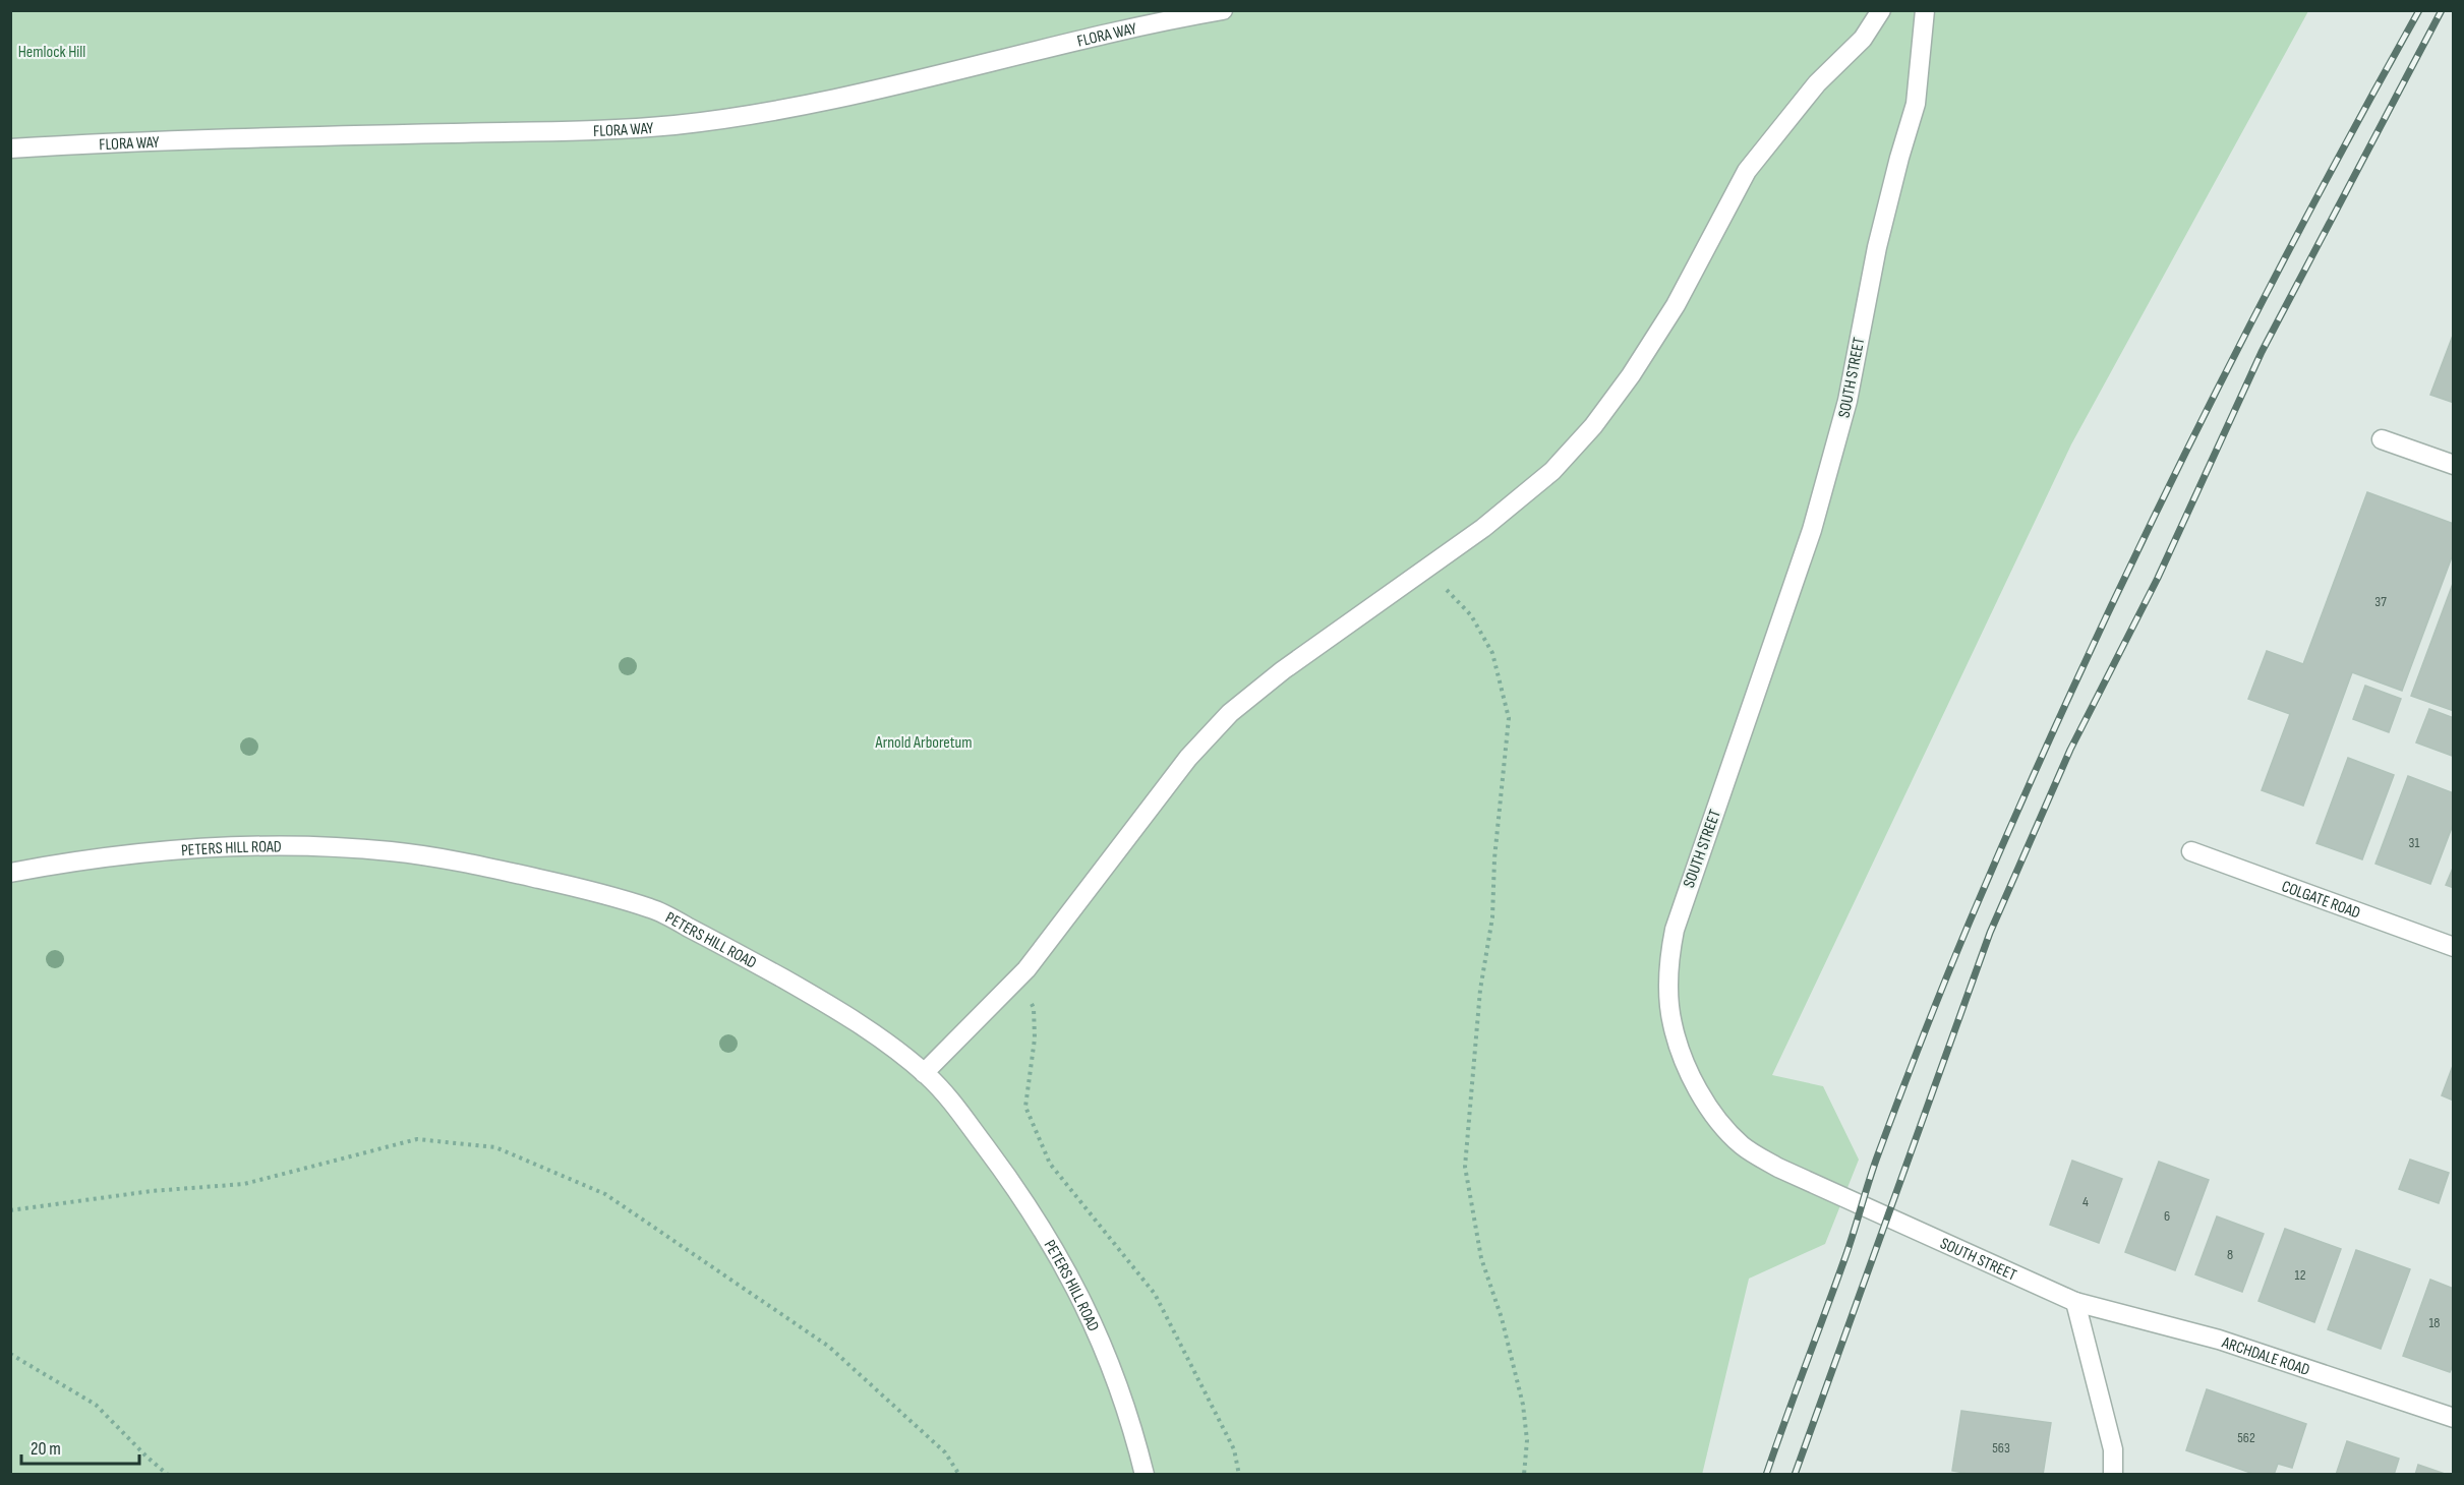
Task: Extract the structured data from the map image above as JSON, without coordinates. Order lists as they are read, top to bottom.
{
  "streets": {
    "street": [
      "FLORA WAY",
      "SOUTH STREET",
      "PETERS HILL ROAD",
      "COLGATE ROAD",
      "ARCHDALE ROAD"
    ]
  },
  "crossings": [
    ["SOUTH STREET", "ARCHDALE ROAD"]
  ],
  "parks": ["Hemlock Hill", "Arnold Arboretum"],
  "house_numbers": [
    "37",
    "31",
    "4",
    "6",
    "8",
    "12",
    "18",
    "562",
    "563"
  ],
  "scale_bar": "20 m"
}
